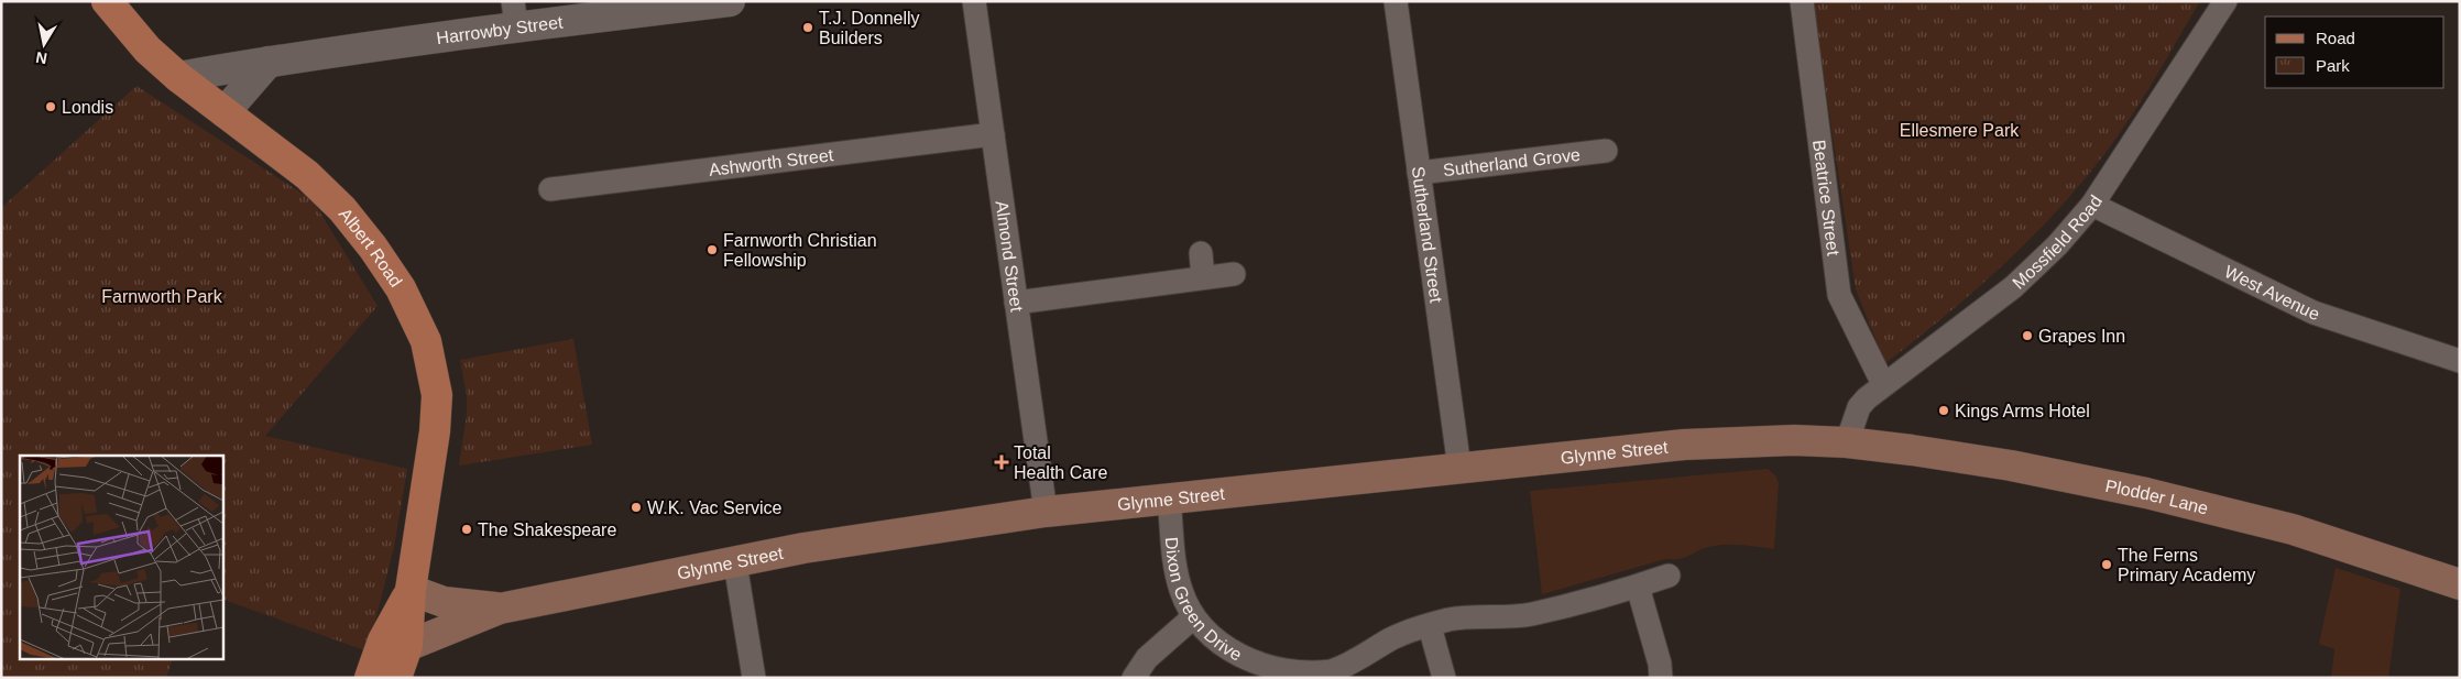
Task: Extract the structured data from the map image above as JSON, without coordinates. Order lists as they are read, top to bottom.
{
  "streets": {
    "main road": ["Albert Road", "Glynne Street", "Plodder Lane"],
    "street": [
      "Harrowby Street",
      "Ashworth Street",
      "Sutherland Grove",
      "Beatrice Street",
      "Sutherland Street",
      "Mossfield Road",
      "Almond Street",
      "West Avenue",
      "Dixon Green Drive"
    ]
  },
  "crossings": [
    ["Harrowby Street", "Albert Road"],
    ["Ashworth Street", "Almond Street"],
    ["Sutherland Grove", "Sutherland Street"],
    ["Beatrice Street", "Mossfield Road"],
    ["Sutherland Street", "Glynne Street"],
    ["Mossfield Road", "West Avenue"],
    ["Mossfield Road", "Glynne Street"],
    ["Mossfield Road", "Plodder Lane"],
    ["Albert Road", "Glynne Street"],
    ["Almond Street", "Glynne Street"],
    ["Glynne Street", "Plodder Lane"],
    ["Glynne Street", "Dixon Green Drive"]
  ],
  "parks": ["Ellesmere Park", "Farnworth Park"],
  "places": {
    "other": [
      "T.J. Donnelly Builders",
      "Londis",
      "Farnworth Christian Fellowship",
      "Grapes Inn",
      "Kings Arms Hotel",
      "W.K. Vac Service",
      "The Shakespeare",
      "The Ferns Primary Academy"
    ],
    "health": ["Total Health Care"]
  },
  "legend": ["Road", "Park"],
  "north": "bottom"
}
